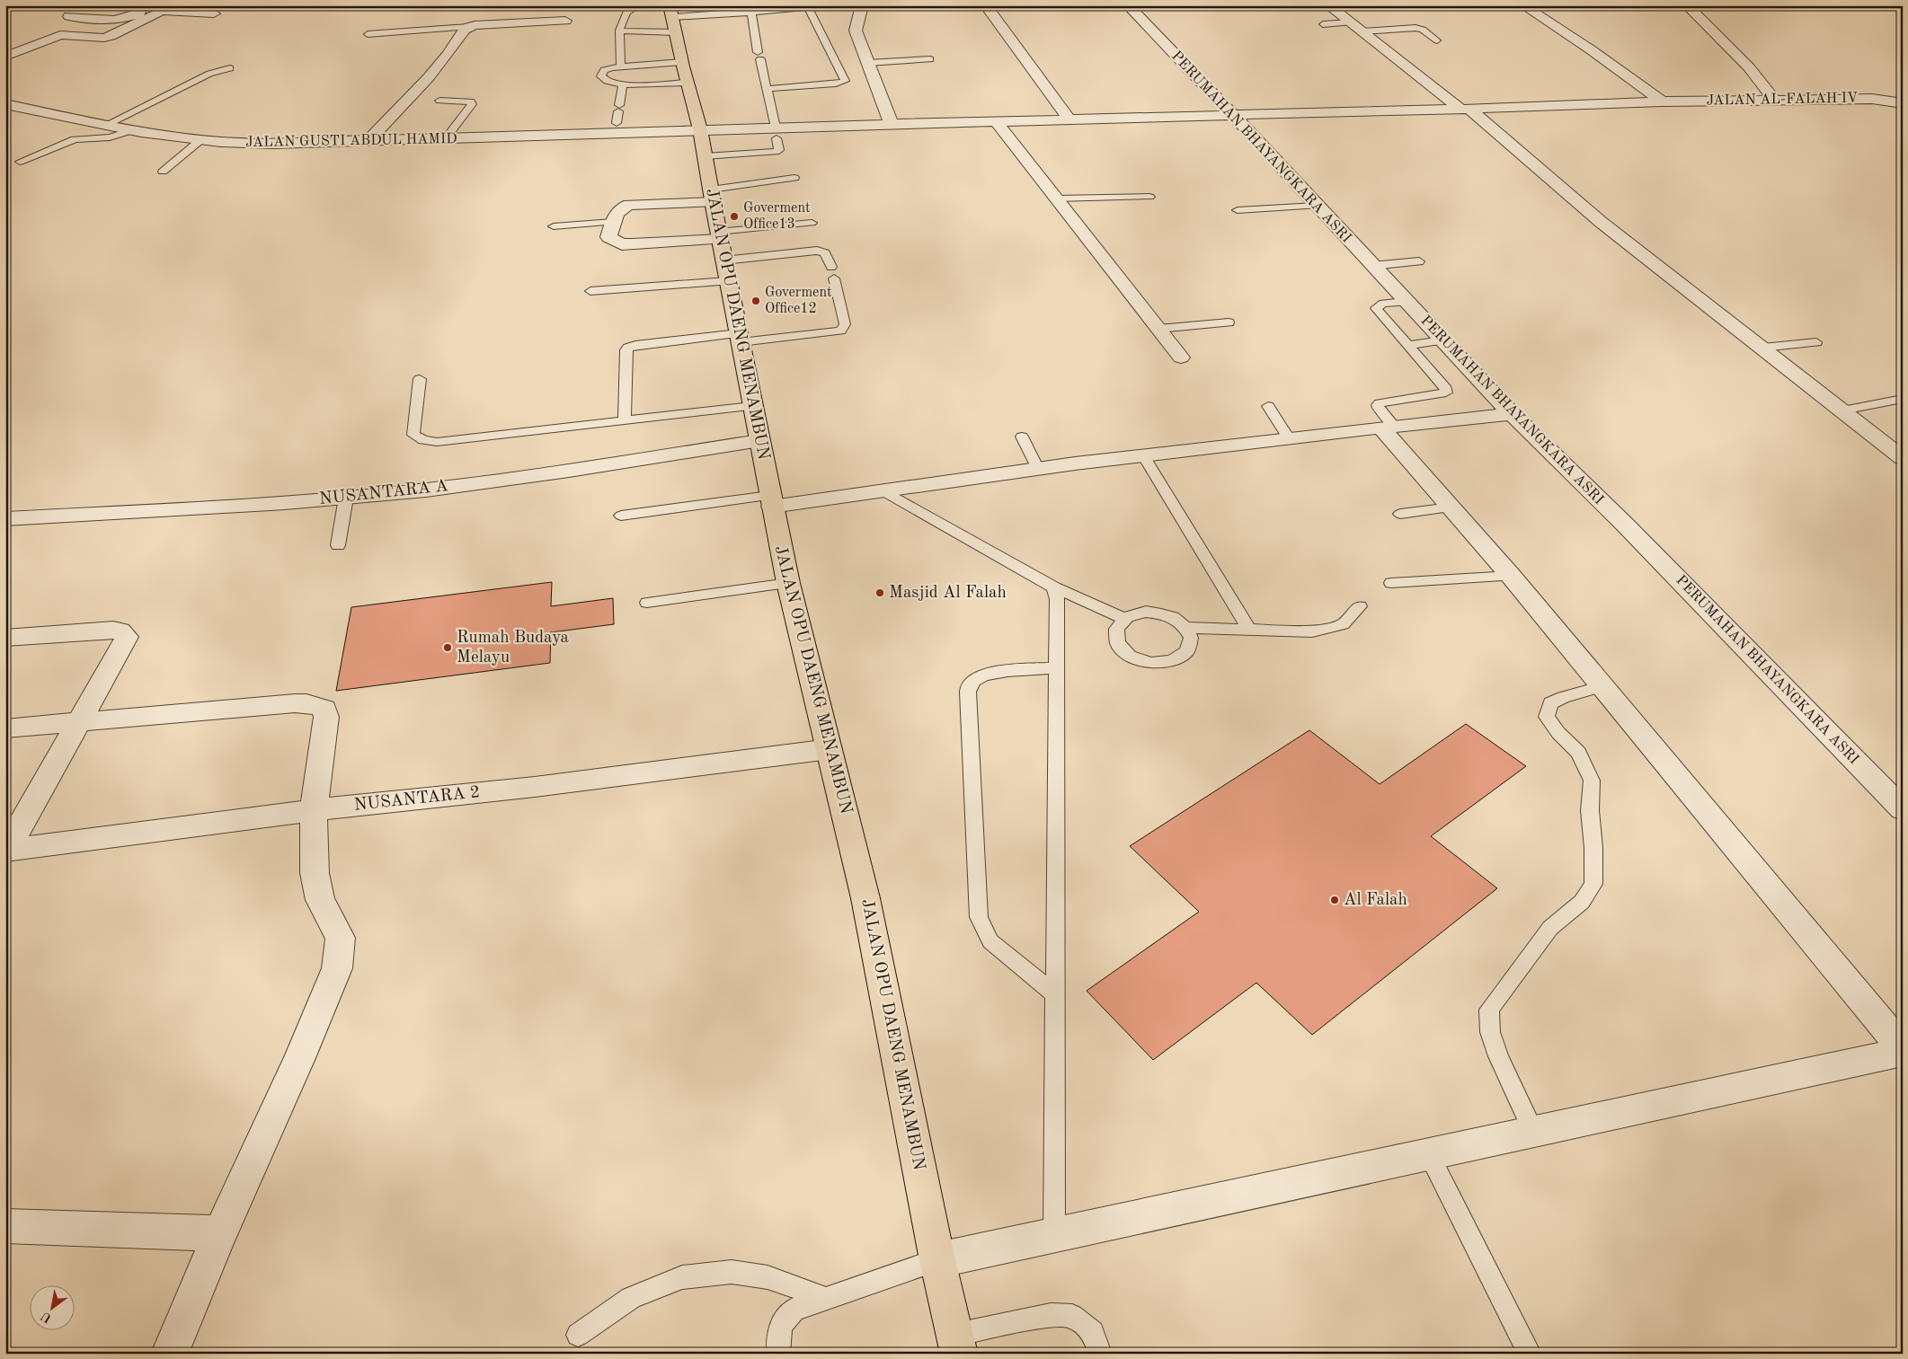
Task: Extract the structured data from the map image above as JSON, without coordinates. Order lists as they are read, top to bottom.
{
  "streets": {
    "highway": ["JALAN OPU DAENG MENAMBUN"],
    "street": [
      "JALAN AL-FALAH IV",
      "JALAN GUSTI ABDUL HAMID",
      "PERUMAHAN BHAYANGKARA ASRI",
      "NUSANTARA A",
      "NUSANTARA 2"
    ]
  },
  "crossings": [
    ["JALAN AL-FALAH IV", "JALAN GUSTI ABDUL HAMID"],
    ["JALAN AL-FALAH IV", "PERUMAHAN BHAYANGKARA ASRI"],
    ["JALAN GUSTI ABDUL HAMID", "PERUMAHAN BHAYANGKARA ASRI"],
    ["JALAN GUSTI ABDUL HAMID", "JALAN OPU DAENG MENAMBUN"],
    ["JALAN OPU DAENG MENAMBUN", "NUSANTARA A"],
    ["JALAN OPU DAENG MENAMBUN", "NUSANTARA 2"]
  ],
  "places": [
    "Goverment Office13",
    "Goverment Office12",
    "Masjid Al Falah",
    "Rumah Budaya Melayu",
    "Al Falah"
  ],
  "north": "bottom left"
}
